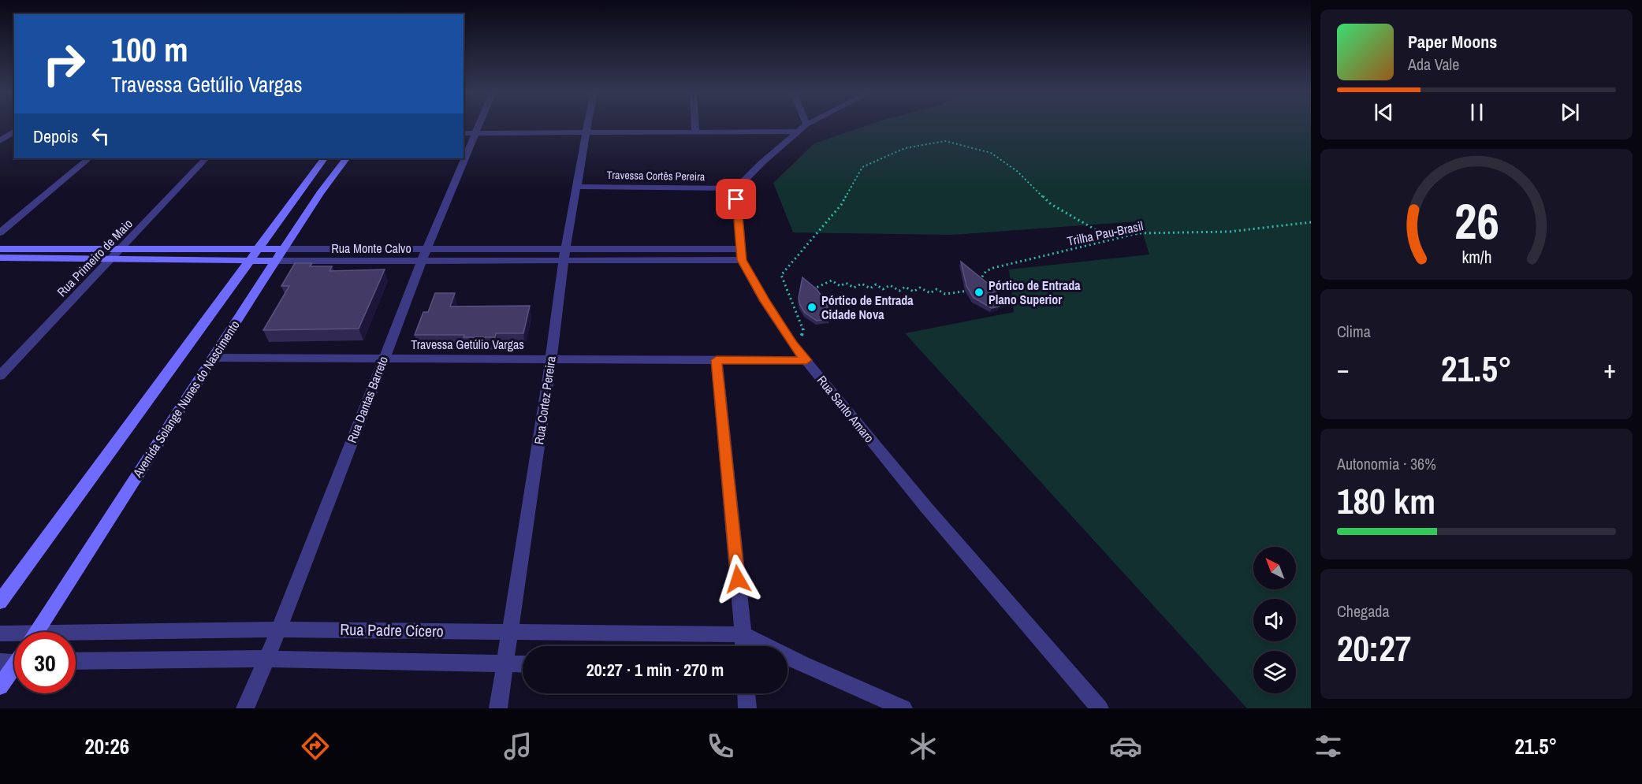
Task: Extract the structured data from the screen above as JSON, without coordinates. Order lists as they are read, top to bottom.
{
  "streets": {
    "main road": ["Rua Monte Calvo", "Avenida Solange Nunes do Nascimento"],
    "street": [
      "Travessa Cortês Pereira",
      "Rua Primeiro de Maio",
      "Travessa Getúlio Vargas",
      "Rua Dantas Barreto",
      "Rua Cortez Pereira",
      "Rua Santo Amaro",
      "Rua Padre Cícero"
    ],
    "path": ["Trilha Pau-Brasil"]
  },
  "crossings": [
    ["Travessa Cortês Pereira", "Rua Cortez Pereira"],
    ["Travessa Cortês Pereira", "Rua Santo Amaro"],
    ["Rua Monte Calvo", "Rua Primeiro de Maio"],
    ["Rua Monte Calvo", "Avenida Solange Nunes do Nascimento"],
    ["Rua Monte Calvo", "Rua Dantas Barreto"],
    ["Rua Monte Calvo", "Rua Cortez Pereira"],
    ["Rua Monte Calvo", "Rua Santo Amaro"],
    ["Travessa Getúlio Vargas", "Avenida Solange Nunes do Nascimento"],
    ["Travessa Getúlio Vargas", "Rua Dantas Barreto"],
    ["Travessa Getúlio Vargas", "Rua Cortez Pereira"],
    ["Travessa Getúlio Vargas", "Rua Santo Amaro"],
    ["Rua Dantas Barreto", "Rua Padre Cícero"],
    ["Rua Cortez Pereira", "Rua Padre Cícero"]
  ],
  "places": ["Pórtico de Entrada Plano Superior", "Pórtico de Entrada Cidade Nova"],
  "north": "top left",
  "page": {
    "turn": ["100 m", "Travessa Getúlio Vargas"],
    "song": ["Paper Moons", "Ada Vale"],
    "then": "Depois",
    "tile": [
      "Clima",
      ["Autonomia · 36%", "180 km"],
      ["Chegada", "20:27"]
    ],
    "heat": ["−", "21.5°", "+"],
    "limit": "30",
    "trip": "20:27 · 1 min · 270 m",
    "tabs": ["20:26", "21.5°"],
    "gauge": ["26", "km/h"]
  }
}
